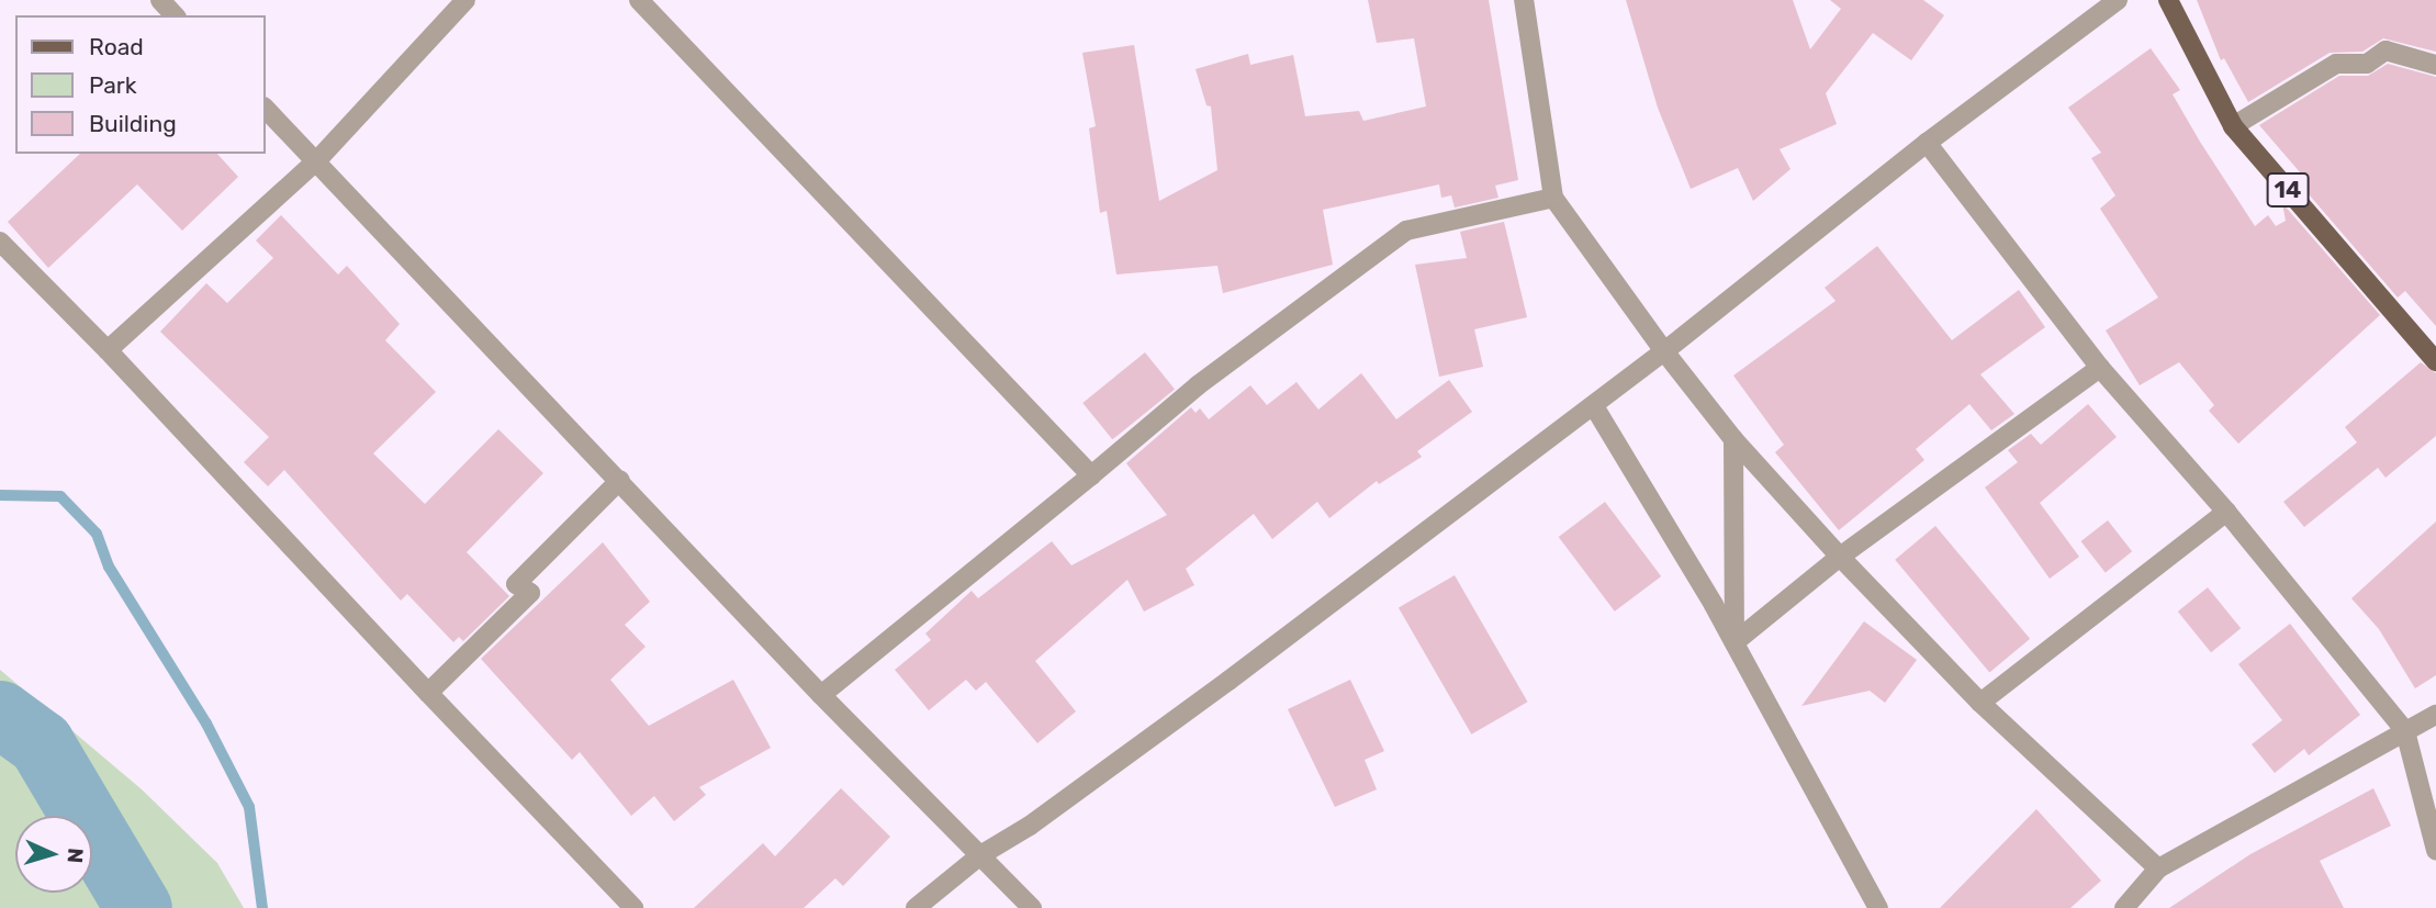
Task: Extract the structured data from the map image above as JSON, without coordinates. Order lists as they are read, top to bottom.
{
  "streets": {
    "main road": ["14"]
  },
  "legend": ["Road", "Park", "Building"],
  "north": "right"
}
